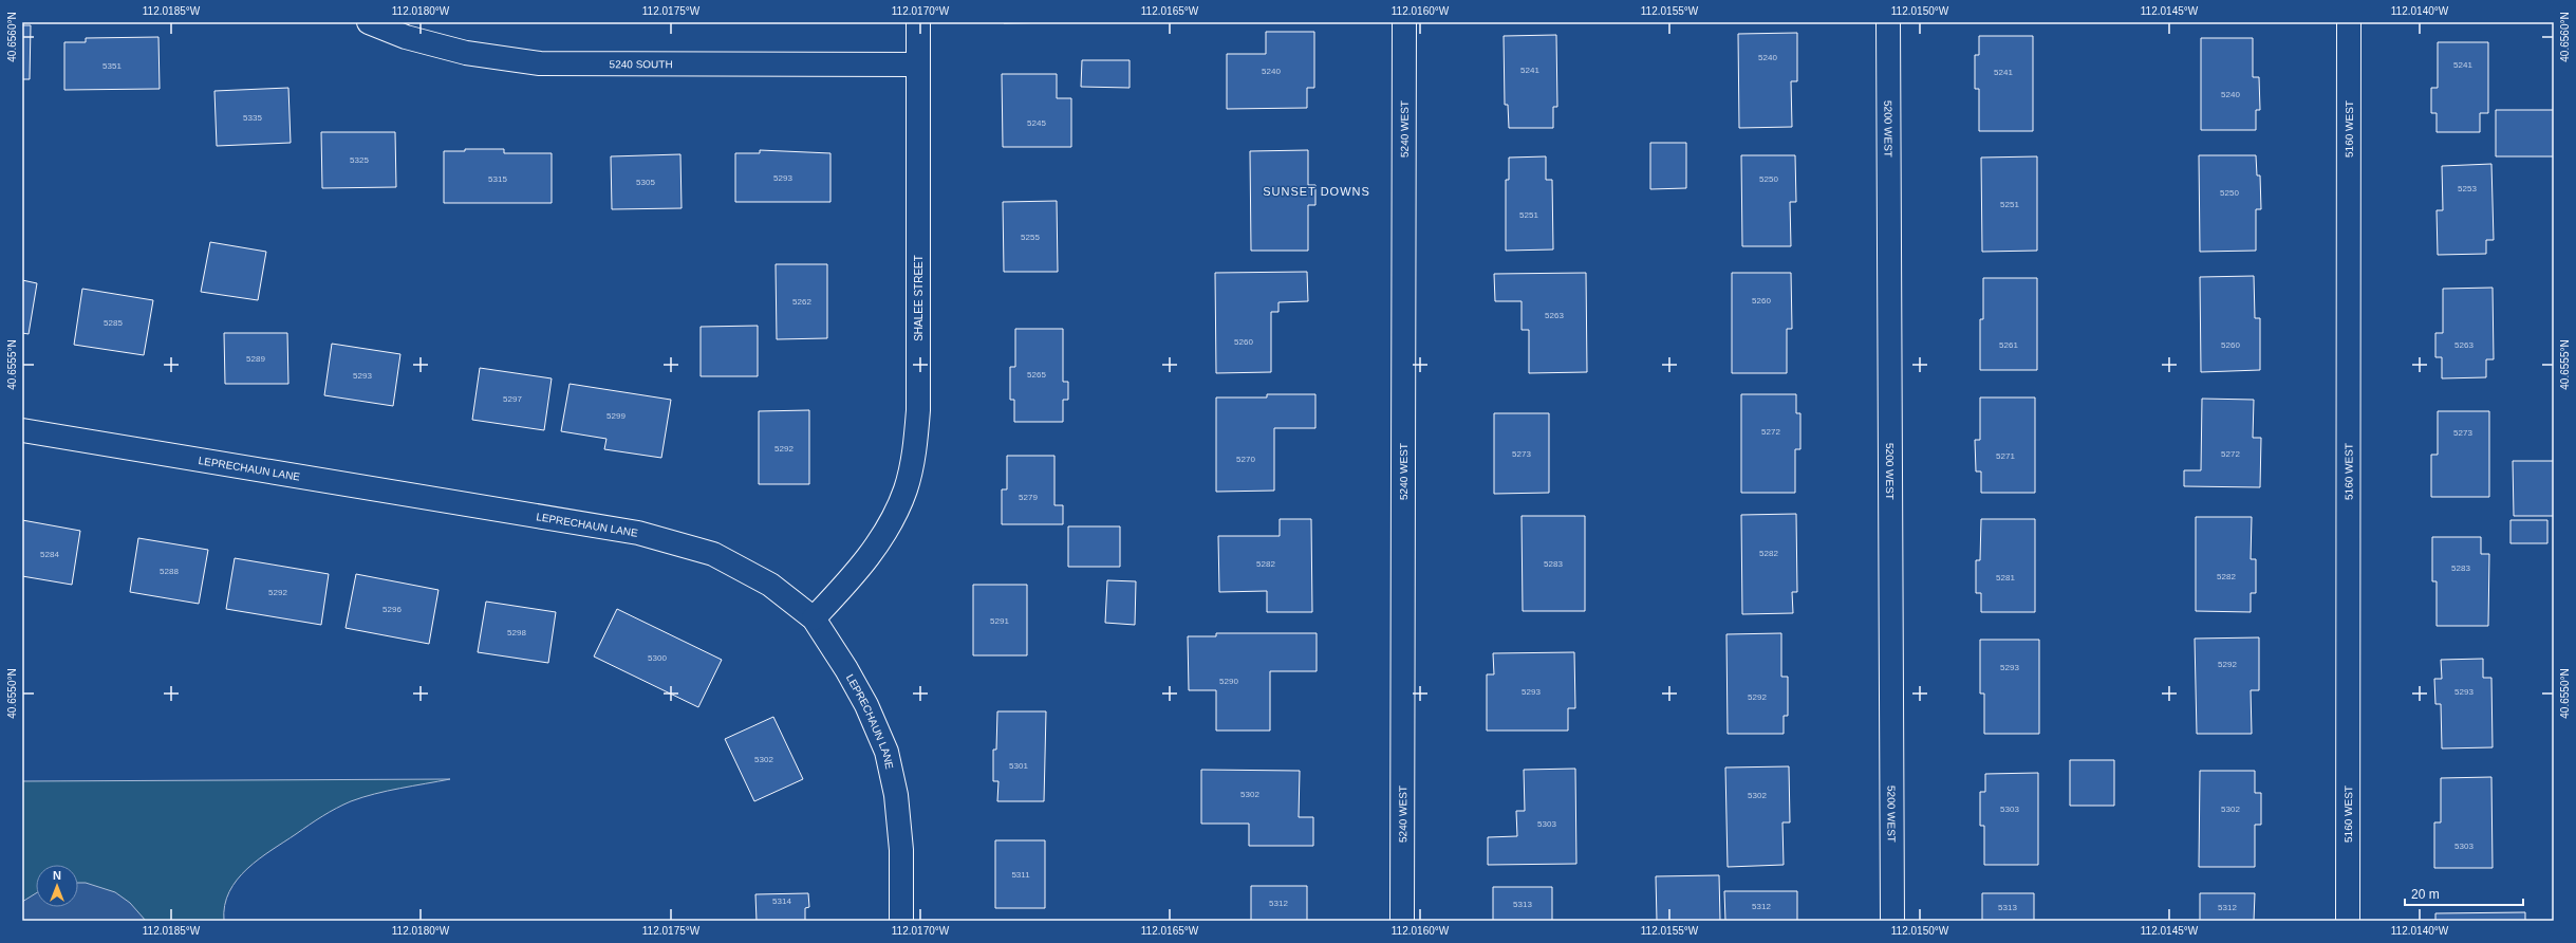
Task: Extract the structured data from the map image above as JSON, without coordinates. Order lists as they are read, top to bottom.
{
  "streets": {
    "street": [
      "5240 SOUTH",
      "5240 WEST",
      "5200 WEST",
      "5160 WEST",
      "SHALEE STREET",
      "LEPRECHAUN LANE"
    ]
  },
  "crossings": [
    ["5240 SOUTH", "SHALEE STREET"],
    ["SHALEE STREET", "LEPRECHAUN LANE"]
  ],
  "districts": ["SUNSET DOWNS"],
  "house_numbers": [
    "5240",
    "5241",
    "5351",
    "5241",
    "5240",
    "5241",
    "5240",
    "5335",
    "5245",
    "5325",
    "5293",
    "5315",
    "5250",
    "5305",
    "5253",
    "5250",
    "5251",
    "5251",
    "5255",
    "5260",
    "5262",
    "5263",
    "5285",
    "5260",
    "5261",
    "5260",
    "5263",
    "5289",
    "5265",
    "5293",
    "5297",
    "5299",
    "5272",
    "5273",
    "5292",
    "5273",
    "5272",
    "5271",
    "5270",
    "5279",
    "5282",
    "5284",
    "5282",
    "5283",
    "5283",
    "5288",
    "5282",
    "5281",
    "5292",
    "5296",
    "5291",
    "5298",
    "5300",
    "5292",
    "5293",
    "5290",
    "5293",
    "5293",
    "5292",
    "5302",
    "5301",
    "5302",
    "5302",
    "5303",
    "5302",
    "5303",
    "5303",
    "5311",
    "5314",
    "5312",
    "5313",
    "5312",
    "5313",
    "5312"
  ],
  "scale_bar": "20 m",
  "north": "top",
  "coordinates": [
    "112.0185°W",
    "112.0180°W",
    "112.0175°W",
    "112.0170°W",
    "112.0165°W",
    "112.0160°W",
    "112.0155°W",
    "112.0150°W",
    "112.0145°W",
    "112.0140°W",
    "40.6560°N",
    "40.6555°N",
    "40.6550°N"
  ]
}
